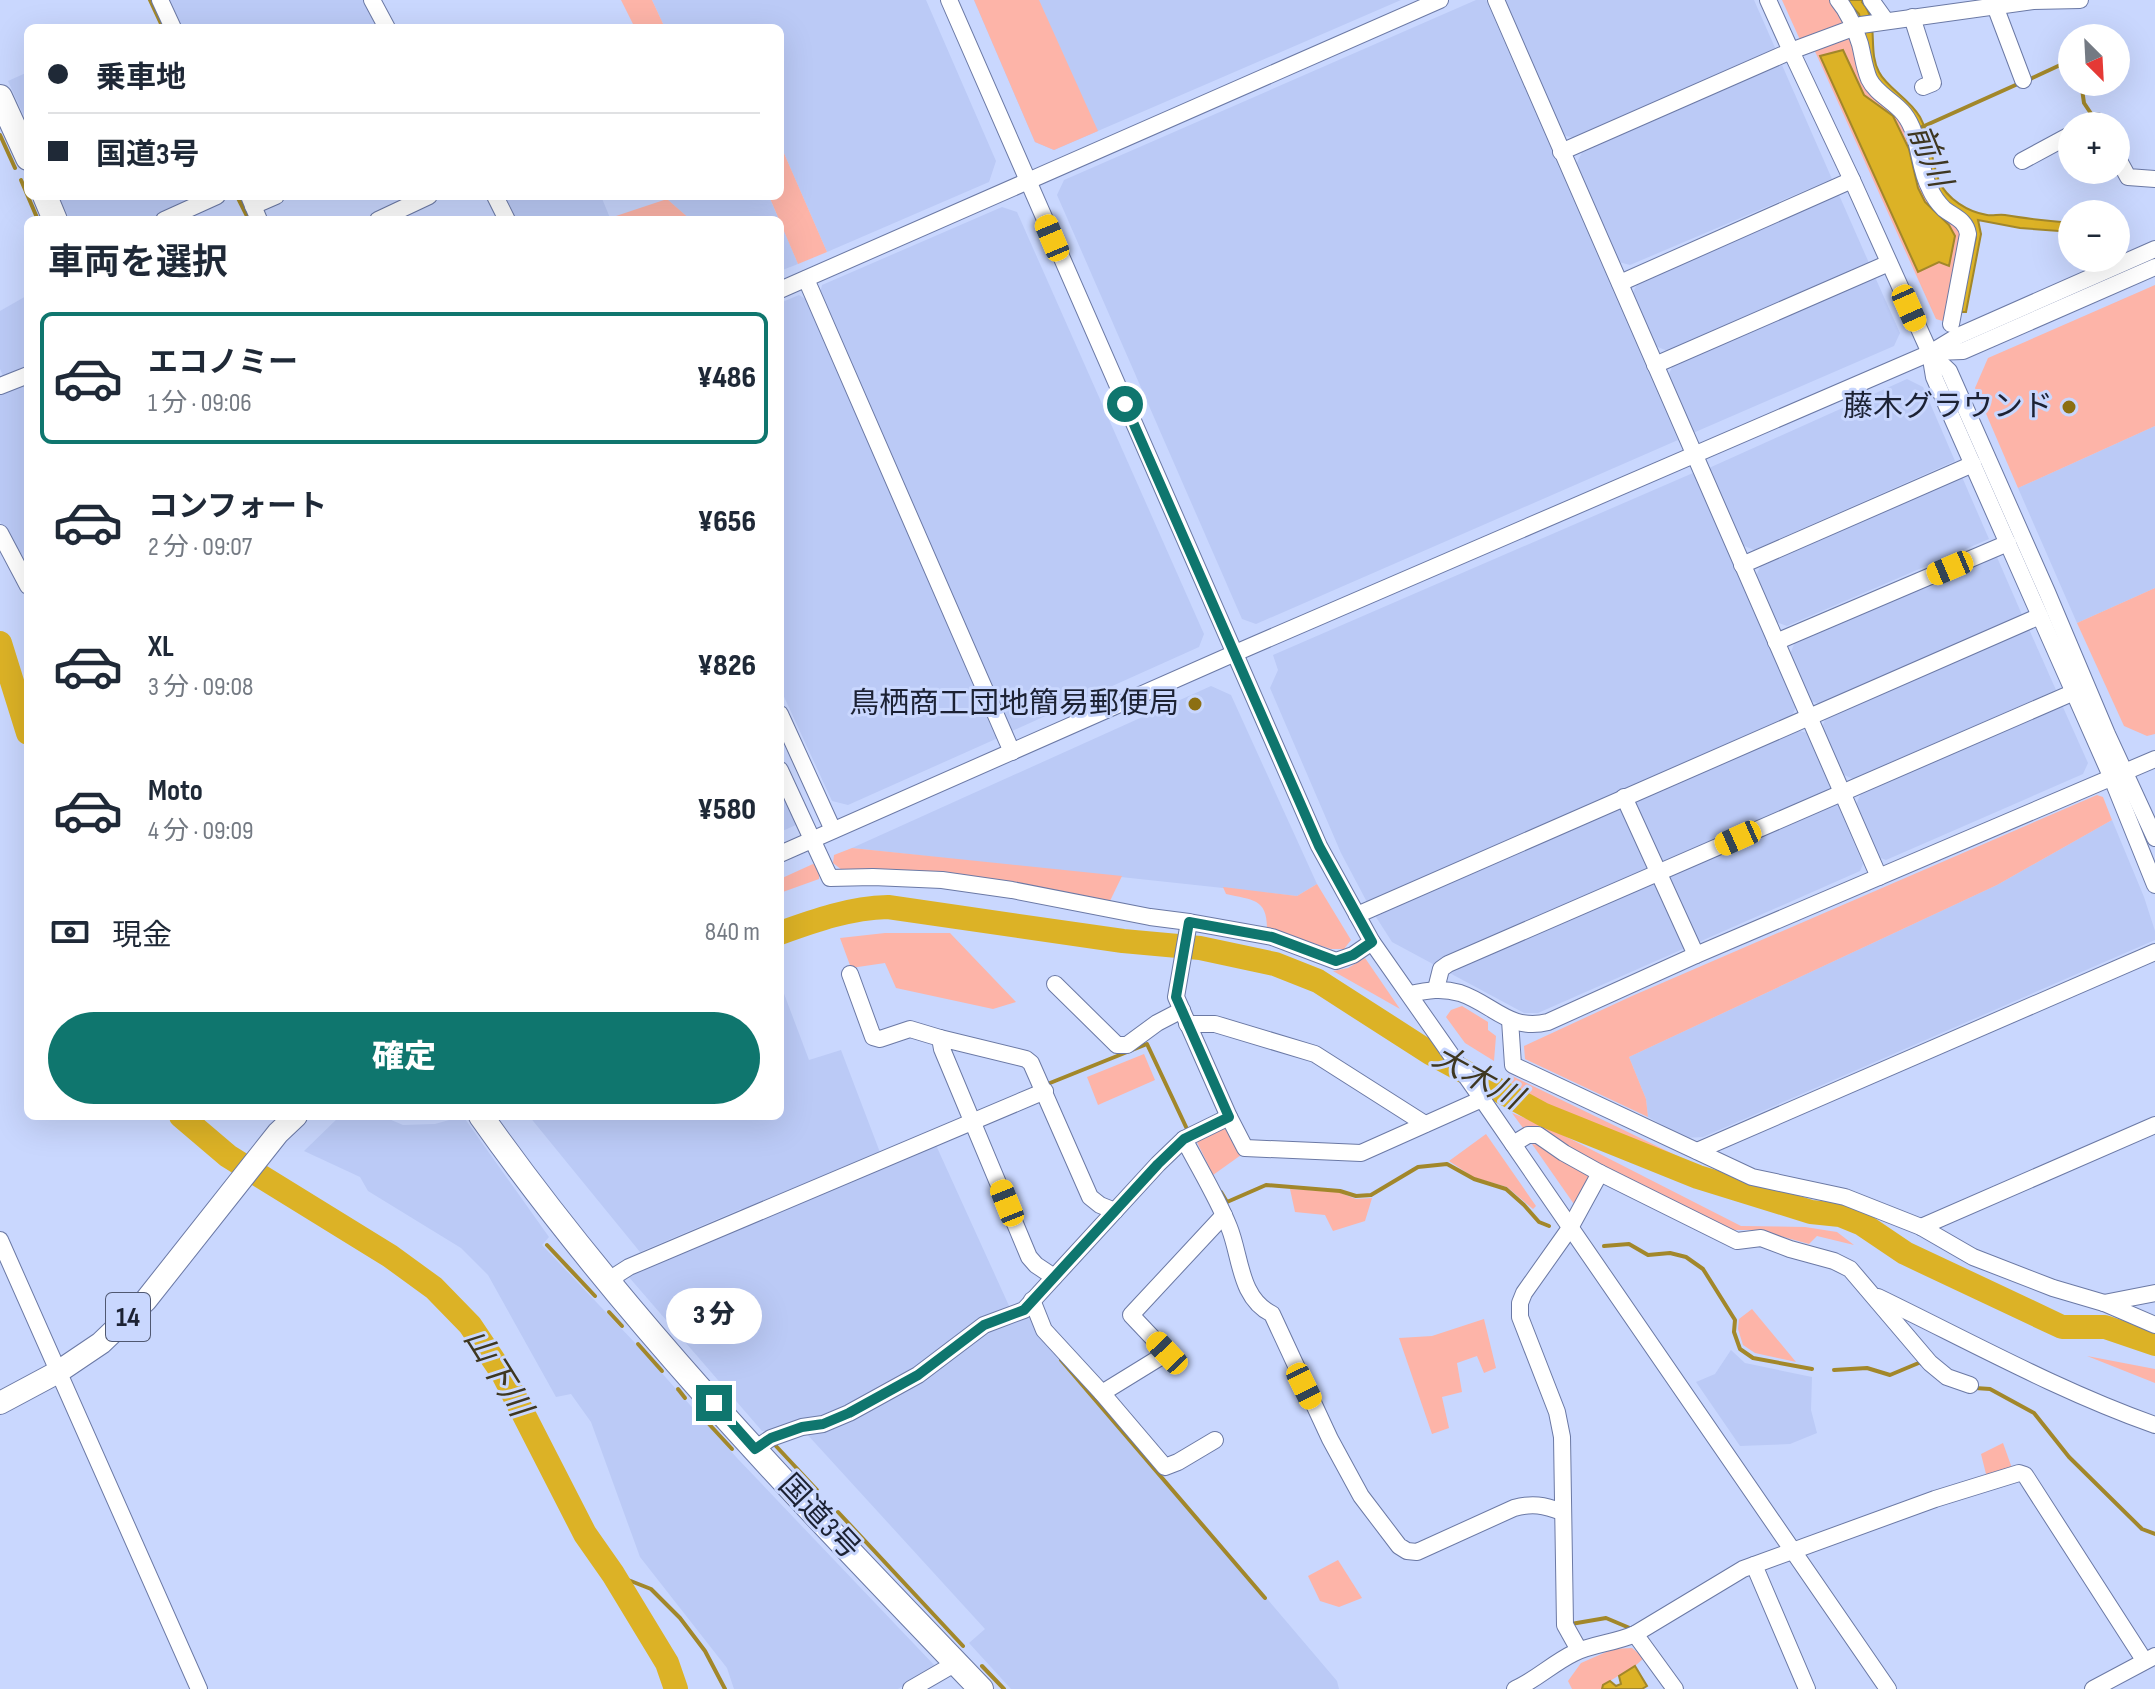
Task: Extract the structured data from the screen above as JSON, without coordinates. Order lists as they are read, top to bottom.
{
  "streets": {
    "highway": ["国道3号"],
    "main road": ["14"]
  },
  "water": ["前川", "大木川", "山下川"],
  "places": ["藤木グラウンド", "鳥栖商工団地簡易郵便局"],
  "north": "bottom right",
  "page": {
    "map_buttons": ["+", "−"],
    "banner": ["乗車地", "国道3号"],
    "heading": "車両を選択",
    "list": [
      {
        "name": "エコノミー",
        "note": "1 分 · 09:06",
        "value": "¥486"
      },
      {
        "name": "コンフォート",
        "note": "2 分 · 09:07",
        "value": "¥656"
      },
      {
        "name": "XL",
        "note": "3 分 · 09:08",
        "value": "¥826"
      },
      {
        "name": "Moto",
        "note": "4 分 · 09:09",
        "value": "¥580"
      }
    ],
    "pay": ["現金", "840 m"],
    "buttons": "確定",
    "bubble": "3 分"
  }
}
